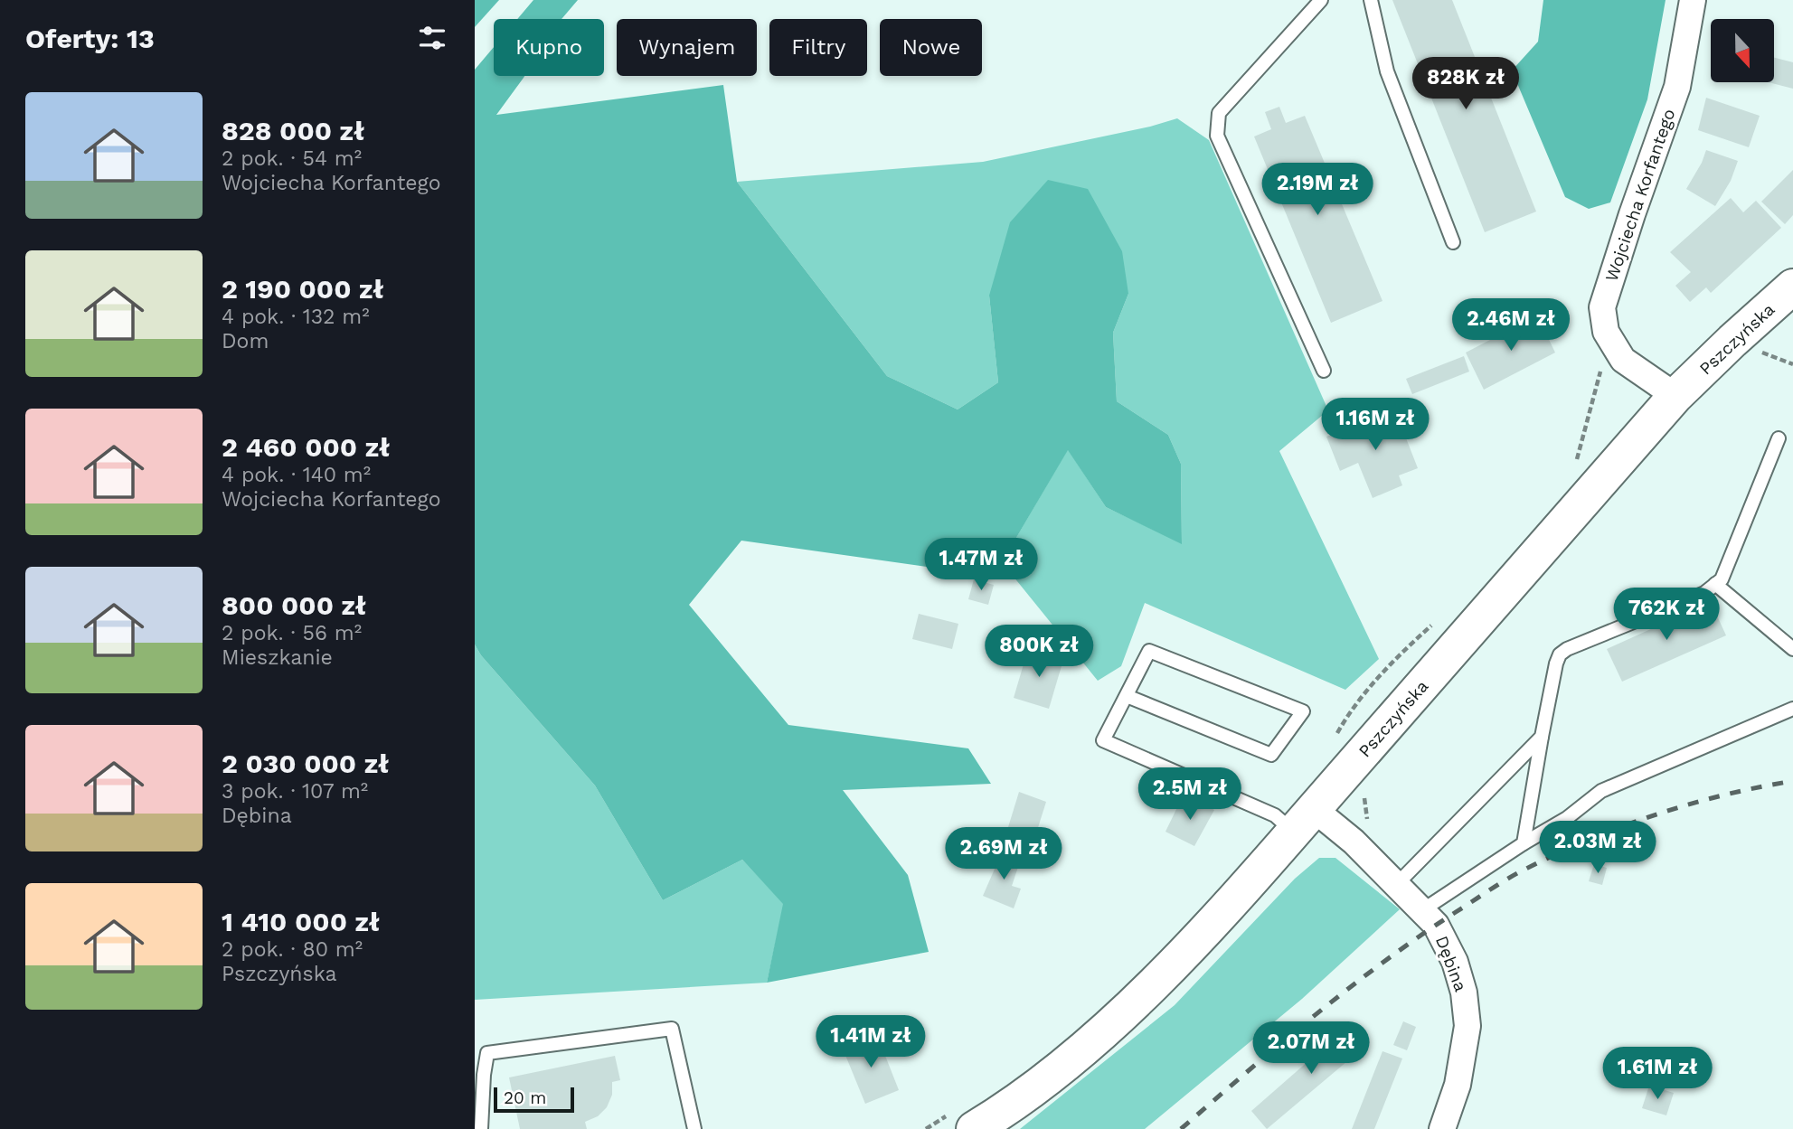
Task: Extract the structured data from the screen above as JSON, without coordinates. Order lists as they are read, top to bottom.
{
  "streets": {
    "main road": ["Pszczyńska"],
    "street": ["Wojciecha Korfantego", "Dębina"]
  },
  "crossings": [
    ["Wojciecha Korfantego", "Pszczyńska"],
    ["Pszczyńska", "Dębina"]
  ],
  "scale_bar": "20 m",
  "north": "bottom",
  "page": {
    "heading": "Oferty: 13",
    "chip": [
      "Kupno",
      "Wynajem",
      "Filtry",
      "Nowe"
    ],
    "price": [
      "828K zł",
      "2.19M zł",
      "2.46M zł",
      "1.16M zł",
      "1.47M zł",
      "762K zł",
      "800K zł",
      "2.5M zł",
      "2.03M zł",
      "2.69M zł",
      "1.41M zł",
      "2.07M zł",
      "1.61M zł"
    ],
    "list": [
      {
        "name": "828 000 zł",
        "note": "2 pok. · 54 m² · Wojciecha Korfantego"
      },
      {
        "name": "2 190 000 zł",
        "note": "4 pok. · 132 m² · Dom"
      },
      {
        "name": "2 460 000 zł",
        "note": "4 pok. · 140 m² · Wojciecha Korfantego"
      },
      {
        "name": "800 000 zł",
        "note": "2 pok. · 56 m² · Mieszkanie"
      },
      {
        "name": "2 030 000 zł",
        "note": "3 pok. · 107 m² · Dębina"
      },
      {
        "name": "1 410 000 zł",
        "note": "2 pok. · 80 m² · Pszczyńska"
      }
    ],
    "scale": "20 m"
  }
}
